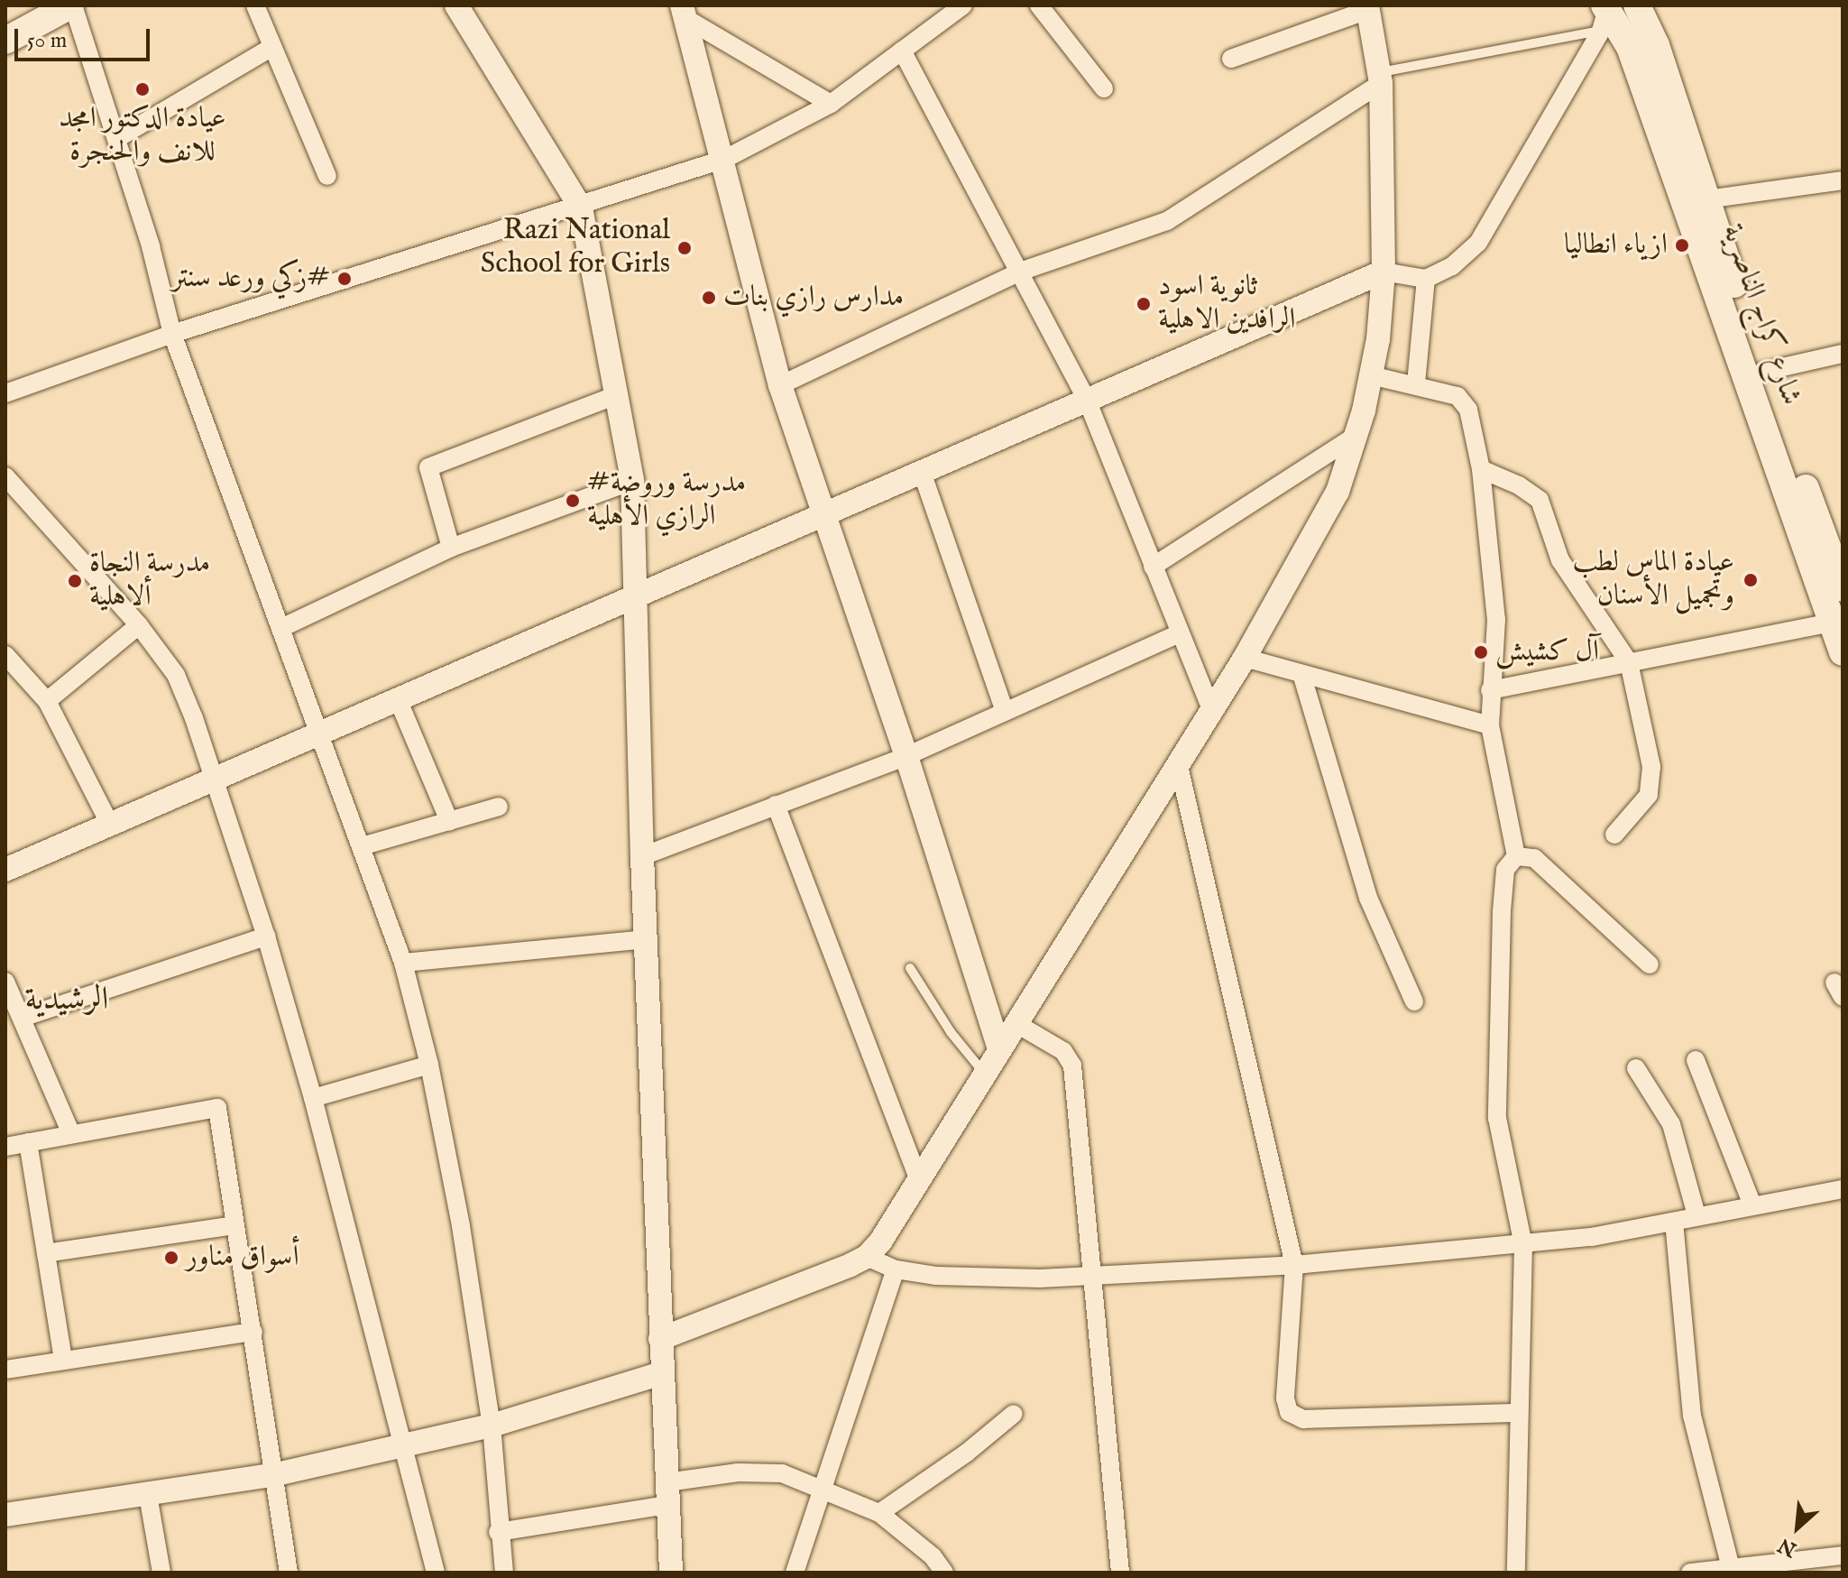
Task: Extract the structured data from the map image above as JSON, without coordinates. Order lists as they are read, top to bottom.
{
  "streets": {
    "main road": ["شارع كراج الناصرية"]
  },
  "districts": ["الرشيدية"],
  "places": [
    "عيادة الدكتور امجد للانف والحنجرة",
    "ازياء انطاليا",
    "Razi National School for Girls",
    "زكي ورعد سنتر#",
    "مدارس رازي بنات",
    "ثانوية اسود الرافدين الاهلية",
    "#مدرسة وروضة الرازي الأهلية",
    "عيادة الماس لطب وتجميل الأسنان",
    "مدرسة النجاة ألاهلية",
    "آل كشيش",
    "أسواق مناور"
  ],
  "scale_bar": "50 m",
  "north": "bottom left"
}
